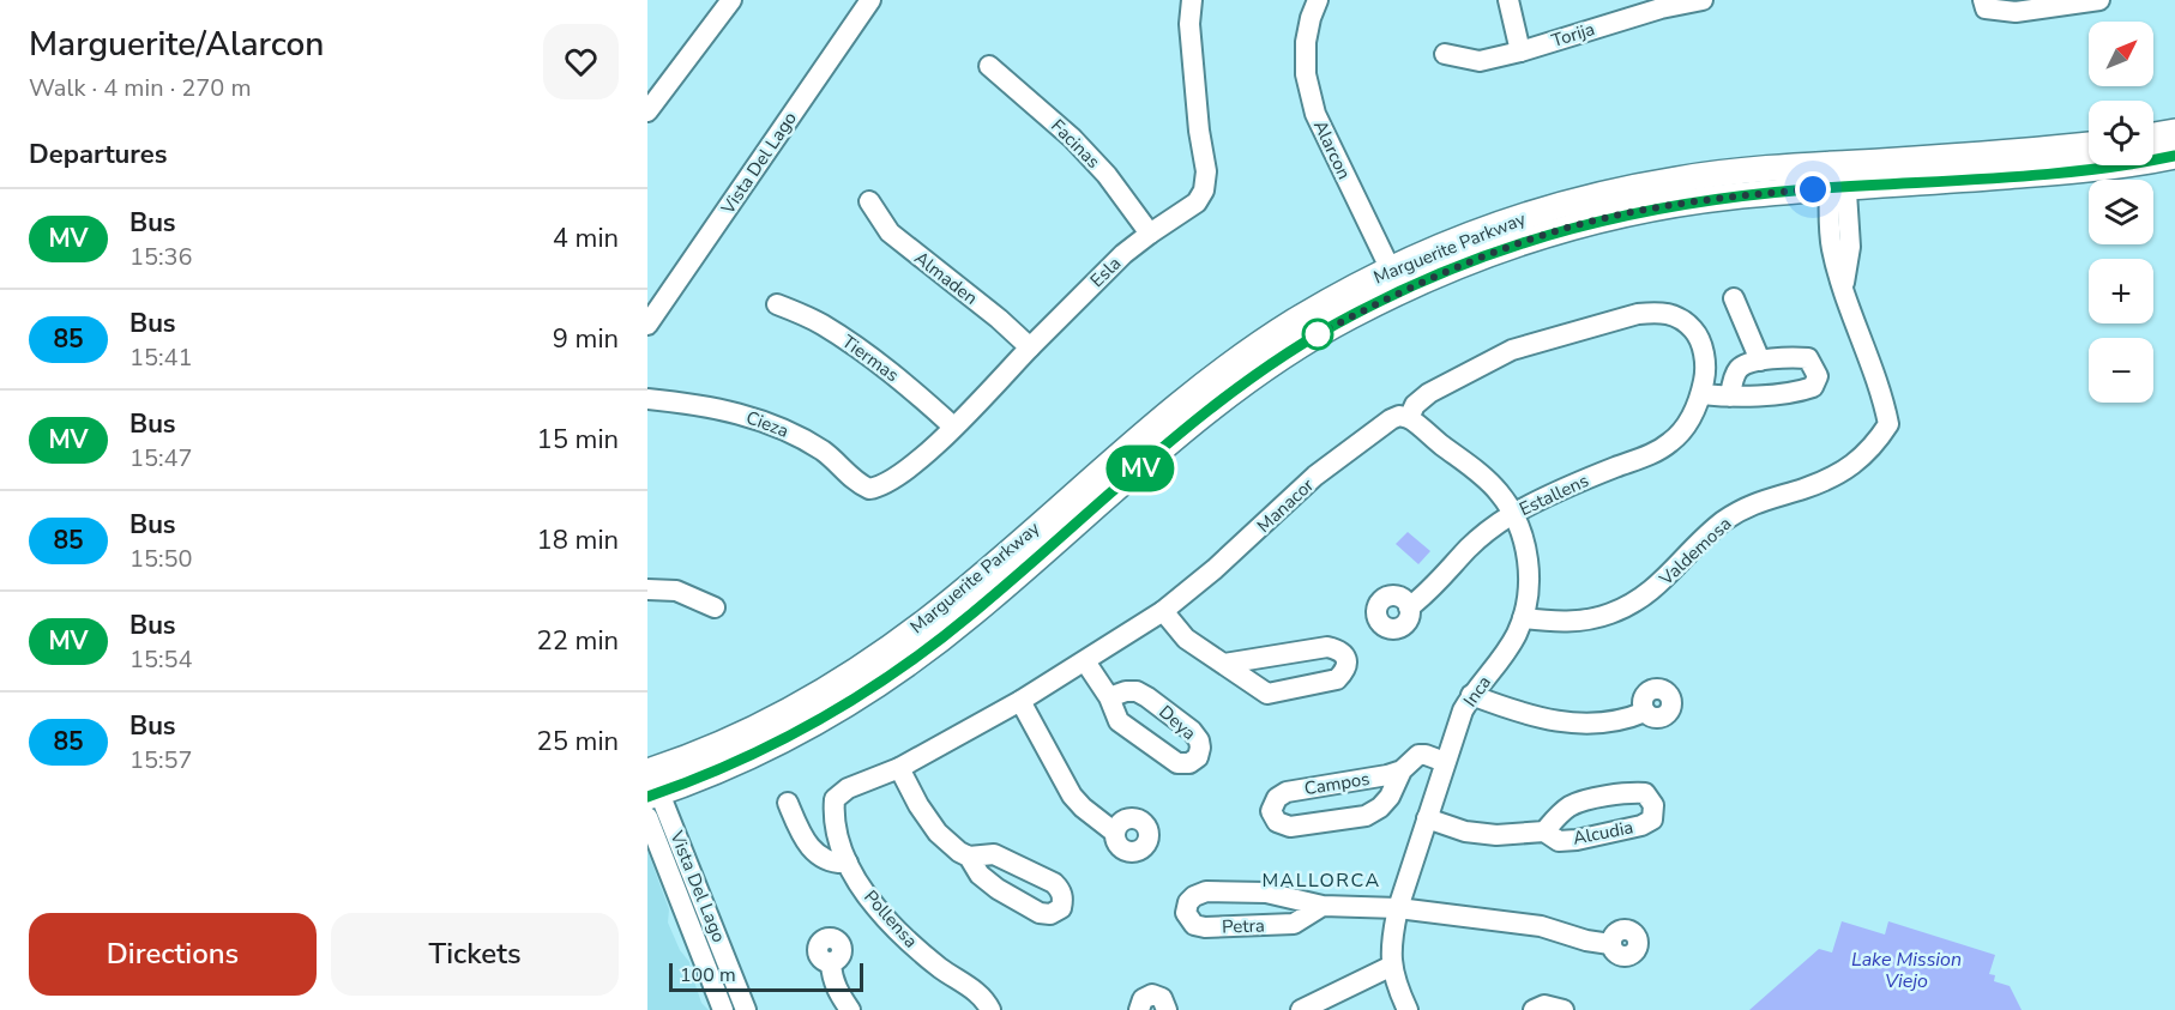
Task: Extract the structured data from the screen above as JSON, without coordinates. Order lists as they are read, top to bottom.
{
  "streets": {
    "main road": ["Marguerite Parkway"],
    "street": [
      "Torija",
      "Facinas",
      "Alarcon",
      "Vista Del Lago",
      "Esla",
      "Almaden",
      "Tiermas",
      "Cieza",
      "Estallens",
      "Manacor",
      "Valdemosa",
      "Inca",
      "Campos",
      "Alcudia",
      "Pollensa",
      "Petra"
    ]
  },
  "crossings": [
    ["Facinas", "Esla"],
    ["Alarcon", "Marguerite Parkway"],
    ["Vista Del Lago", "Marguerite Parkway"],
    ["Marguerite Parkway", "Valdemosa"],
    ["Esla", "Almaden"],
    ["Esla", "Tiermas"],
    ["Esla", "Cieza"],
    ["Estallens", "Manacor"],
    ["Estallens", "Inca"],
    ["Manacor", "Inca"],
    ["Manacor", "Pollensa"],
    ["Valdemosa", "Inca"],
    ["Inca", "Campos"],
    ["Inca", "Alcudia"],
    ["Inca", "Petra"]
  ],
  "districts": ["MALLORCA"],
  "water": ["Lake Mission Viejo"],
  "lines": ["bus line MV"],
  "scale_bar": "100 m",
  "north": "top right",
  "page": {
    "heading": [
      ["Marguerite/Alarcon", "Walk · 4 min · 270 m"],
      "Departures"
    ],
    "on_map": "MV",
    "map_buttons": ["+", "−"],
    "list": [
      {
        "mark": "MV",
        "name": "Bus",
        "note": "15:36",
        "value": "4 min"
      },
      {
        "mark": "85",
        "name": "Bus",
        "note": "15:41",
        "value": "9 min"
      },
      {
        "mark": "MV",
        "name": "Bus",
        "note": "15:47",
        "value": "15 min"
      },
      {
        "mark": "85",
        "name": "Bus",
        "note": "15:50",
        "value": "18 min"
      },
      {
        "mark": "MV",
        "name": "Bus",
        "note": "15:54",
        "value": "22 min"
      },
      {
        "mark": "85",
        "name": "Bus",
        "note": "15:57",
        "value": "25 min"
      }
    ],
    "buttons": ["Directions", "Tickets"],
    "scale": "100 m"
  }
}
